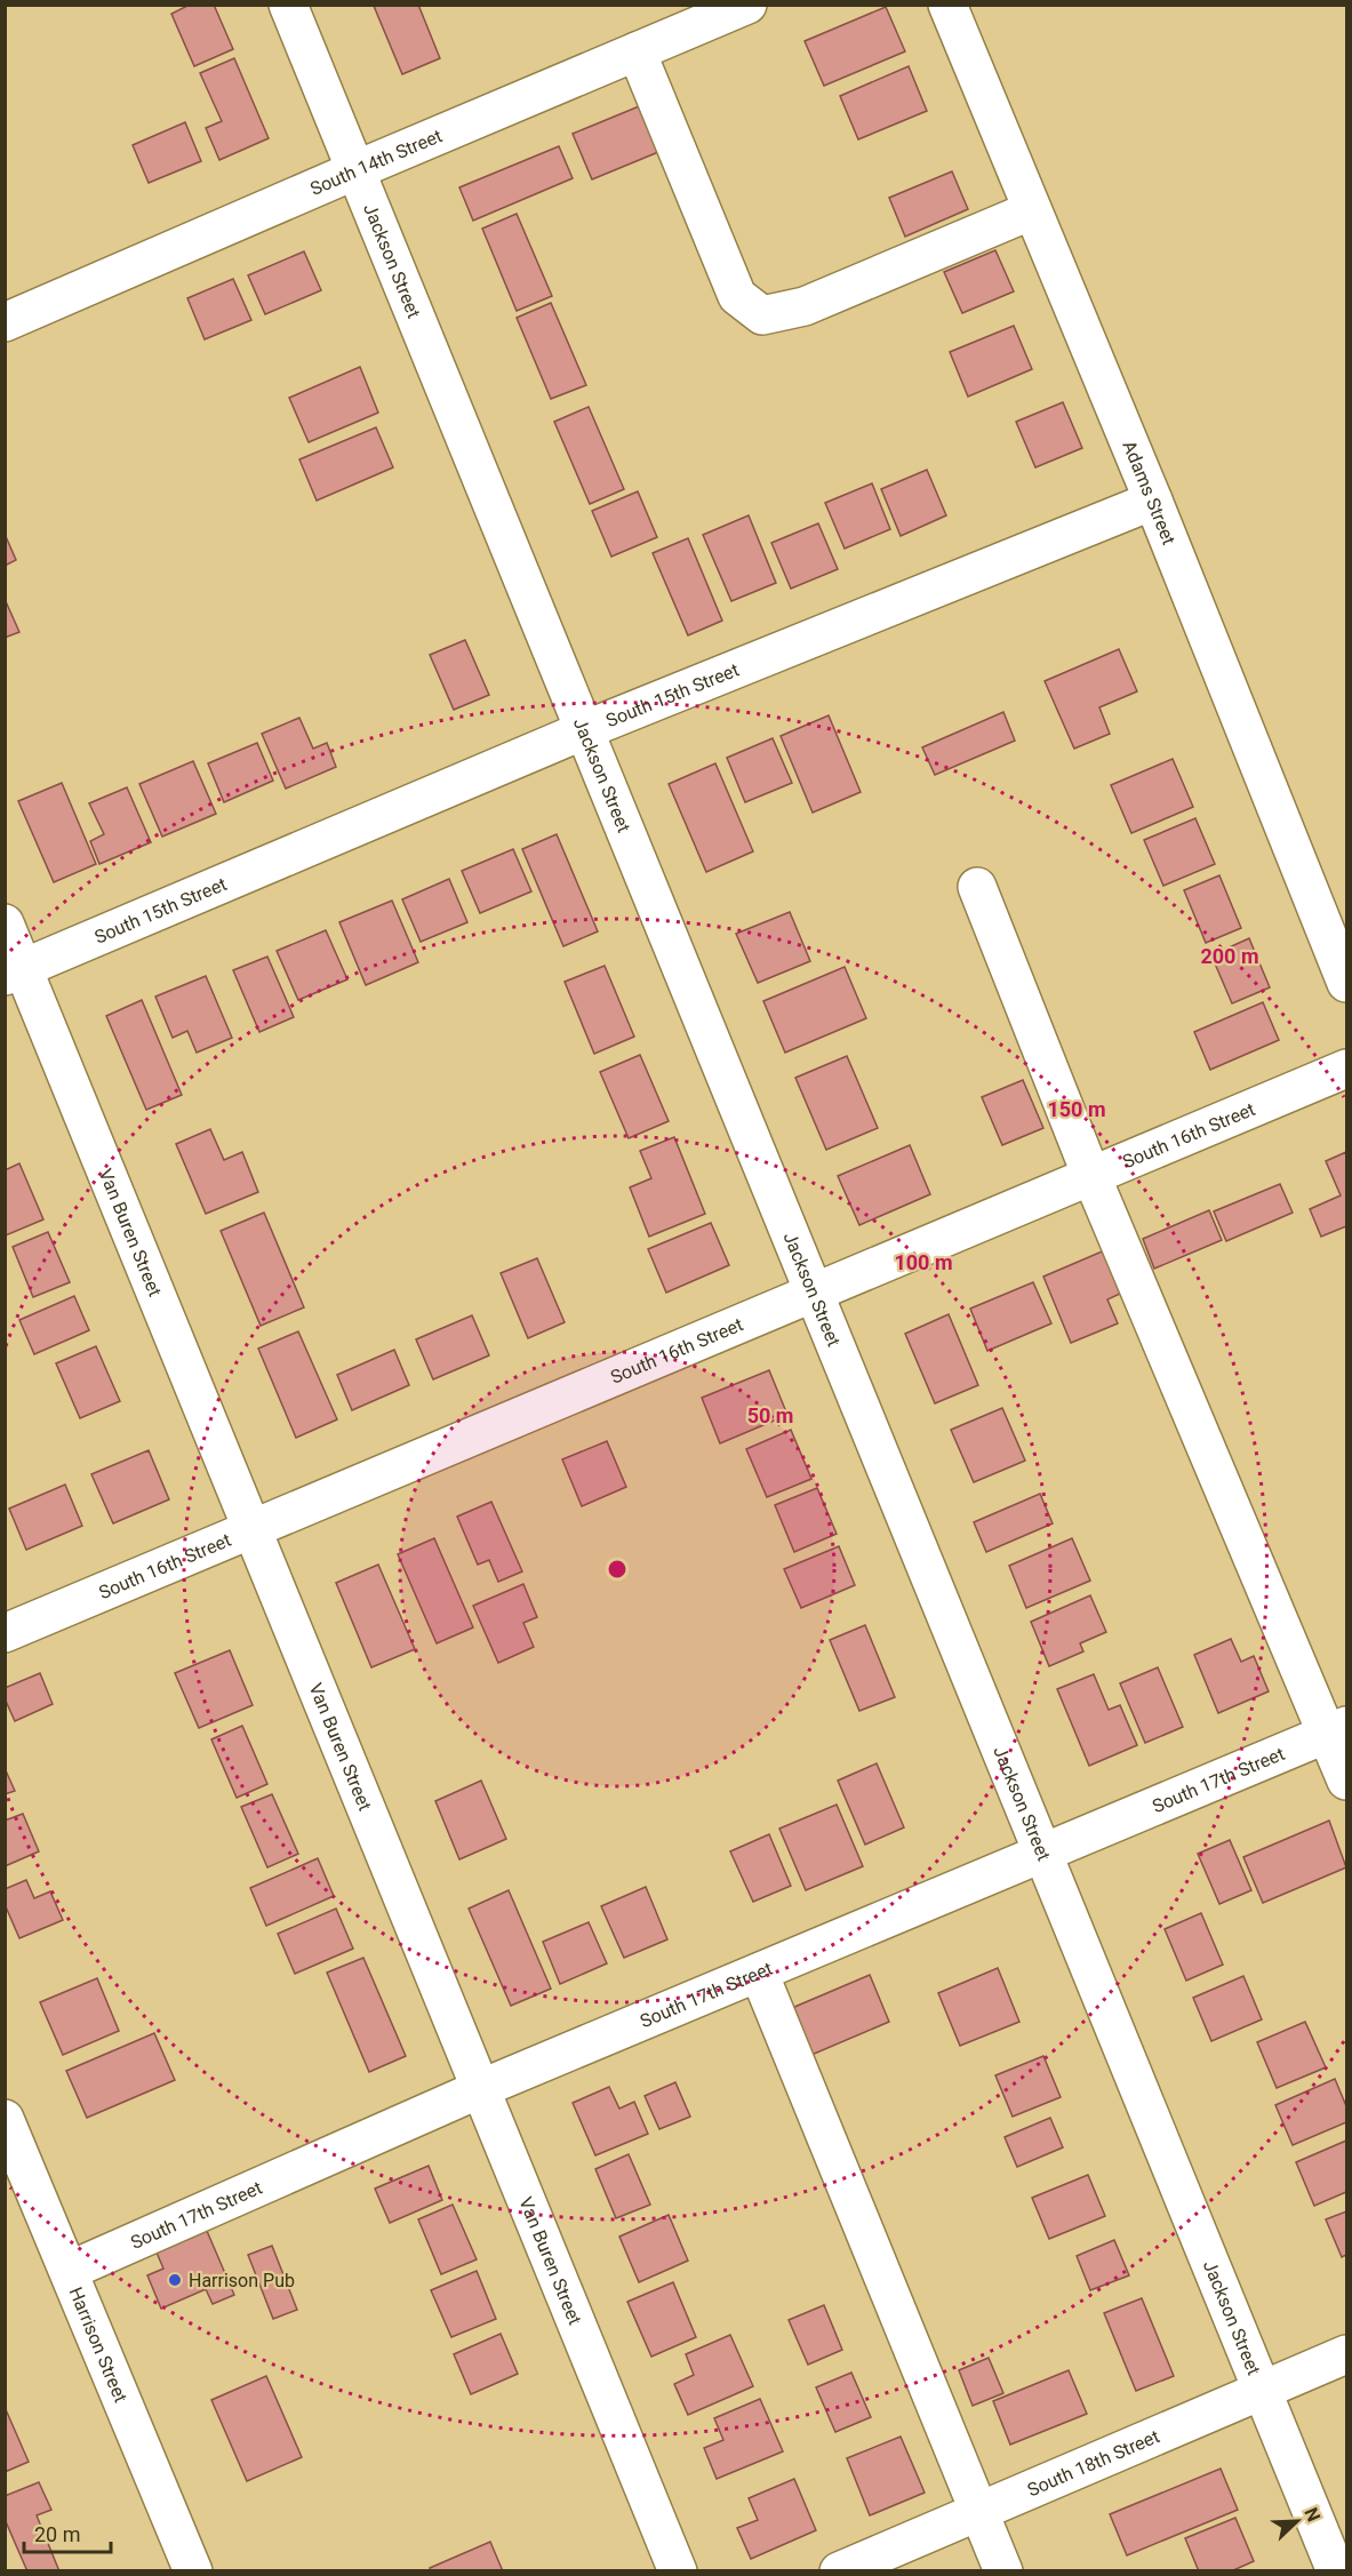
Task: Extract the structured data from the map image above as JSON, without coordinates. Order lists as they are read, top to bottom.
{
  "streets": {
    "street": [
      "South 14th Street",
      "Jackson Street",
      "Adams Street",
      "South 15th Street",
      "South 16th Street",
      "Van Buren Street",
      "South 17th Street",
      "Harrison Street",
      "South 18th Street"
    ]
  },
  "crossings": [
    ["South 14th Street", "Jackson Street"],
    ["Jackson Street", "South 15th Street"],
    ["Jackson Street", "South 16th Street"],
    ["Jackson Street", "South 17th Street"],
    ["Jackson Street", "South 18th Street"],
    ["Adams Street", "South 15th Street"],
    ["South 15th Street", "Van Buren Street"],
    ["South 16th Street", "Van Buren Street"],
    ["Van Buren Street", "South 17th Street"],
    ["South 17th Street", "Harrison Street"]
  ],
  "places": ["Harrison Pub"],
  "scale_bar": "20 m",
  "north": "top right",
  "rings": [
    "200 m",
    "150 m",
    "100 m",
    "50 m"
  ]
}
